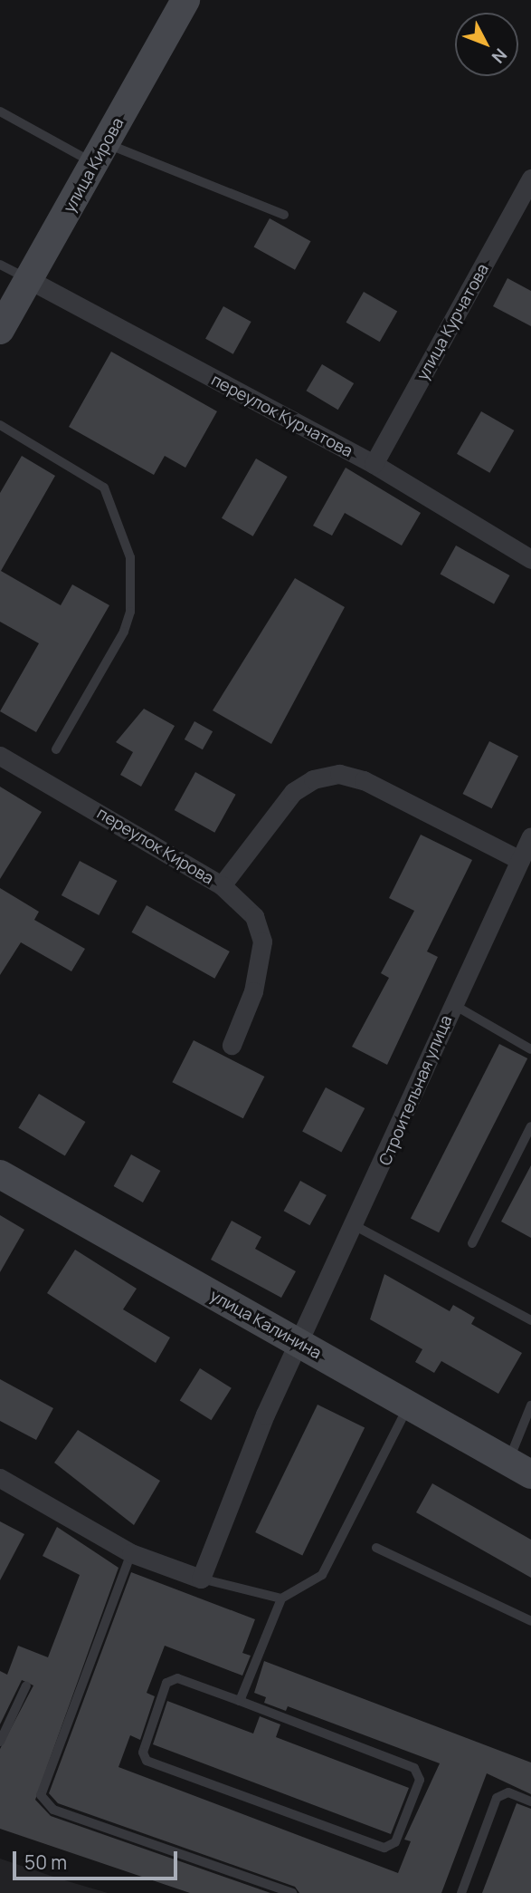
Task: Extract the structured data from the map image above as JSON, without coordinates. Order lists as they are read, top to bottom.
{
  "streets": {
    "street": [
      "улица Кирова",
      "улица Курчатова",
      "переулок Курчатова",
      "переулок Кирова",
      "Строительная улица",
      "улица Калинина"
    ]
  },
  "crossings": [
    ["улица Кирова", "переулок Курчатова"],
    ["улица Курчатова", "переулок Курчатова"],
    ["переулок Кирова", "Строительная улица"],
    ["Строительная улица", "улица Калинина"]
  ],
  "scale_bar": "50 m",
  "north": "bottom right"
}
